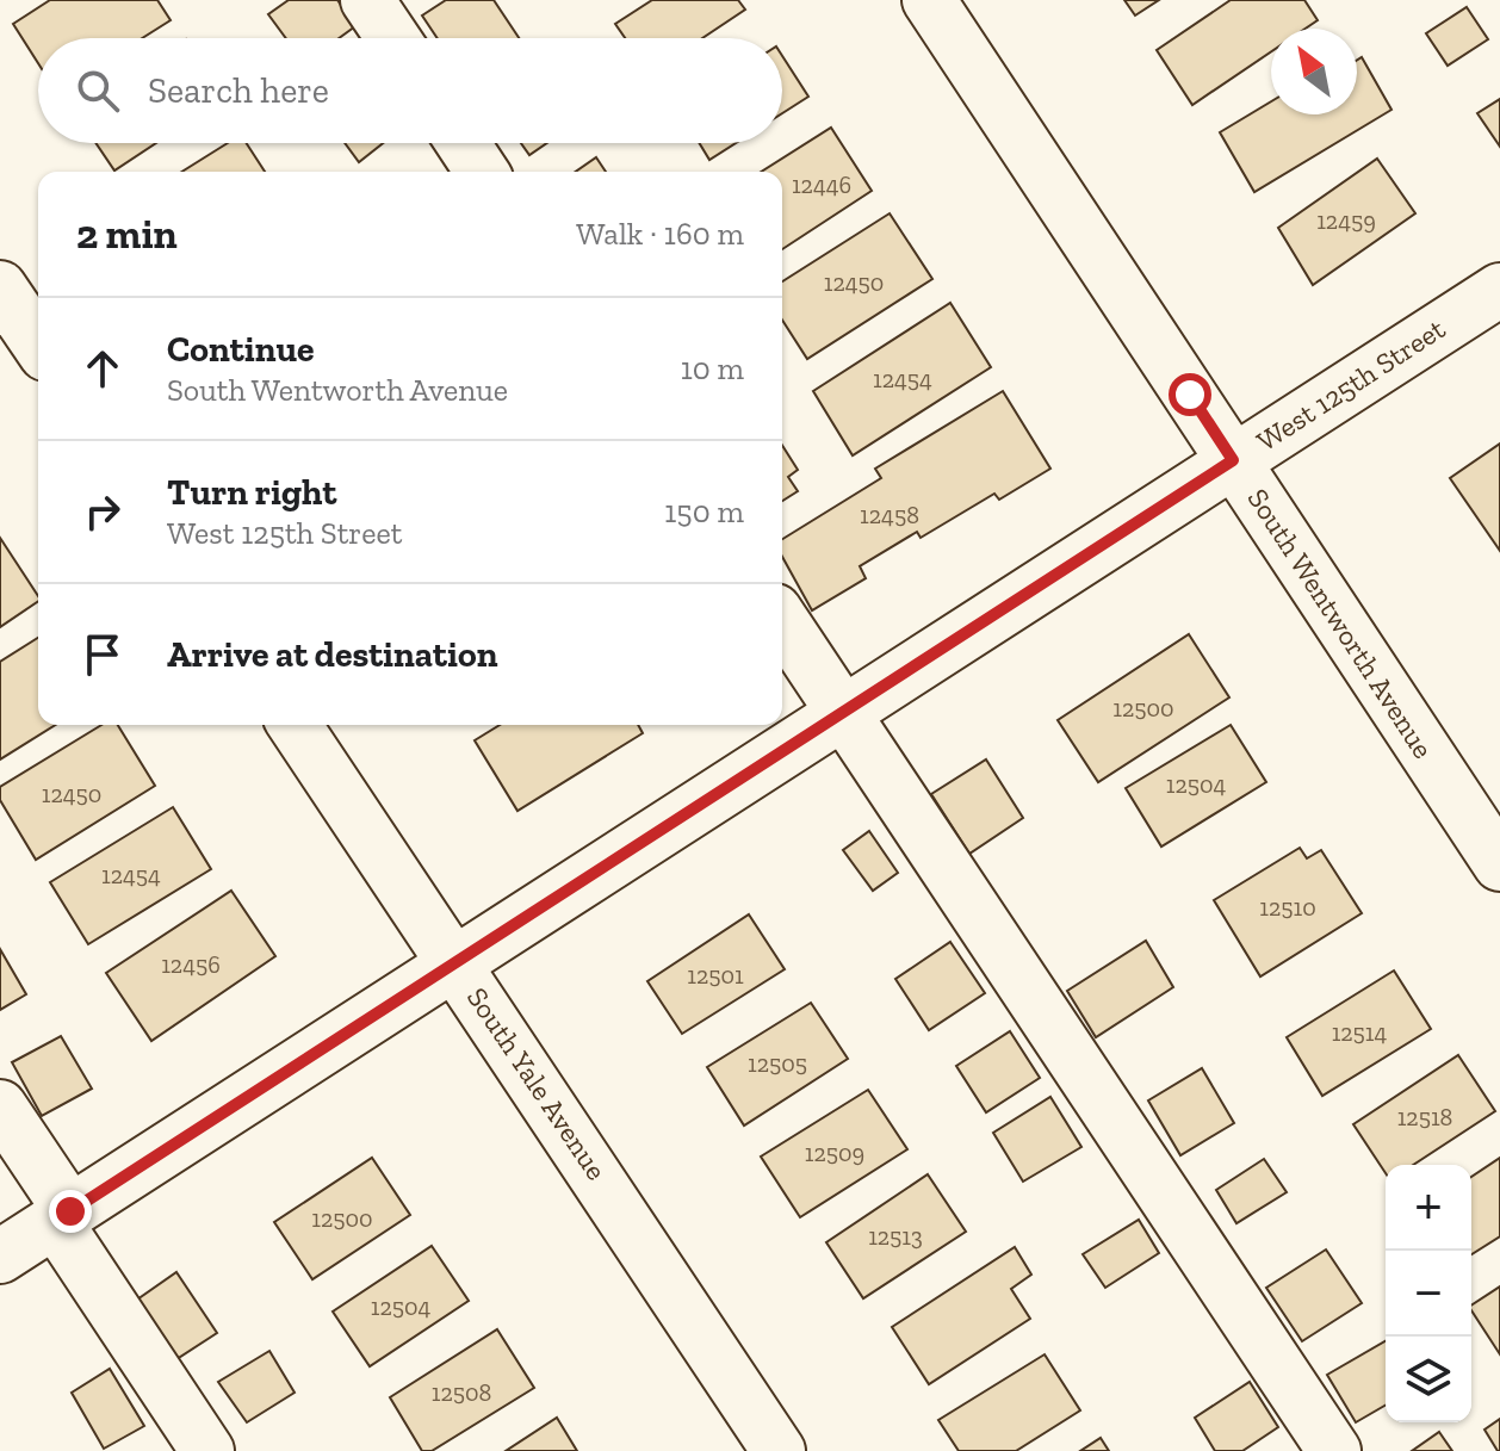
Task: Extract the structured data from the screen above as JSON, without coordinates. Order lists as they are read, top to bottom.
{
  "streets": {
    "street": ["West 125th Street", "South Wentworth Avenue", "South Yale Avenue"]
  },
  "crossings": [
    ["West 125th Street", "South Wentworth Avenue"],
    ["West 125th Street", "South Yale Avenue"]
  ],
  "house_numbers": [
    "12446",
    "12459",
    "12450",
    "12454",
    "12458",
    "12500",
    "12504",
    "12450",
    "12454",
    "12510",
    "12456",
    "12501",
    "12514",
    "12505",
    "12518",
    "12509",
    "12500",
    "12513",
    "12504",
    "12508"
  ],
  "north": "top left",
  "page": {
    "search": "Search here",
    "heading": ["2 min", "Walk · 160 m"],
    "list": [
      ["Continue", "South Wentworth Avenue", "10 m"],
      ["Turn right", "West 125th Street", "150 m"],
      "Arrive at destination"
    ],
    "map_buttons": ["+", "−"]
  }
}
